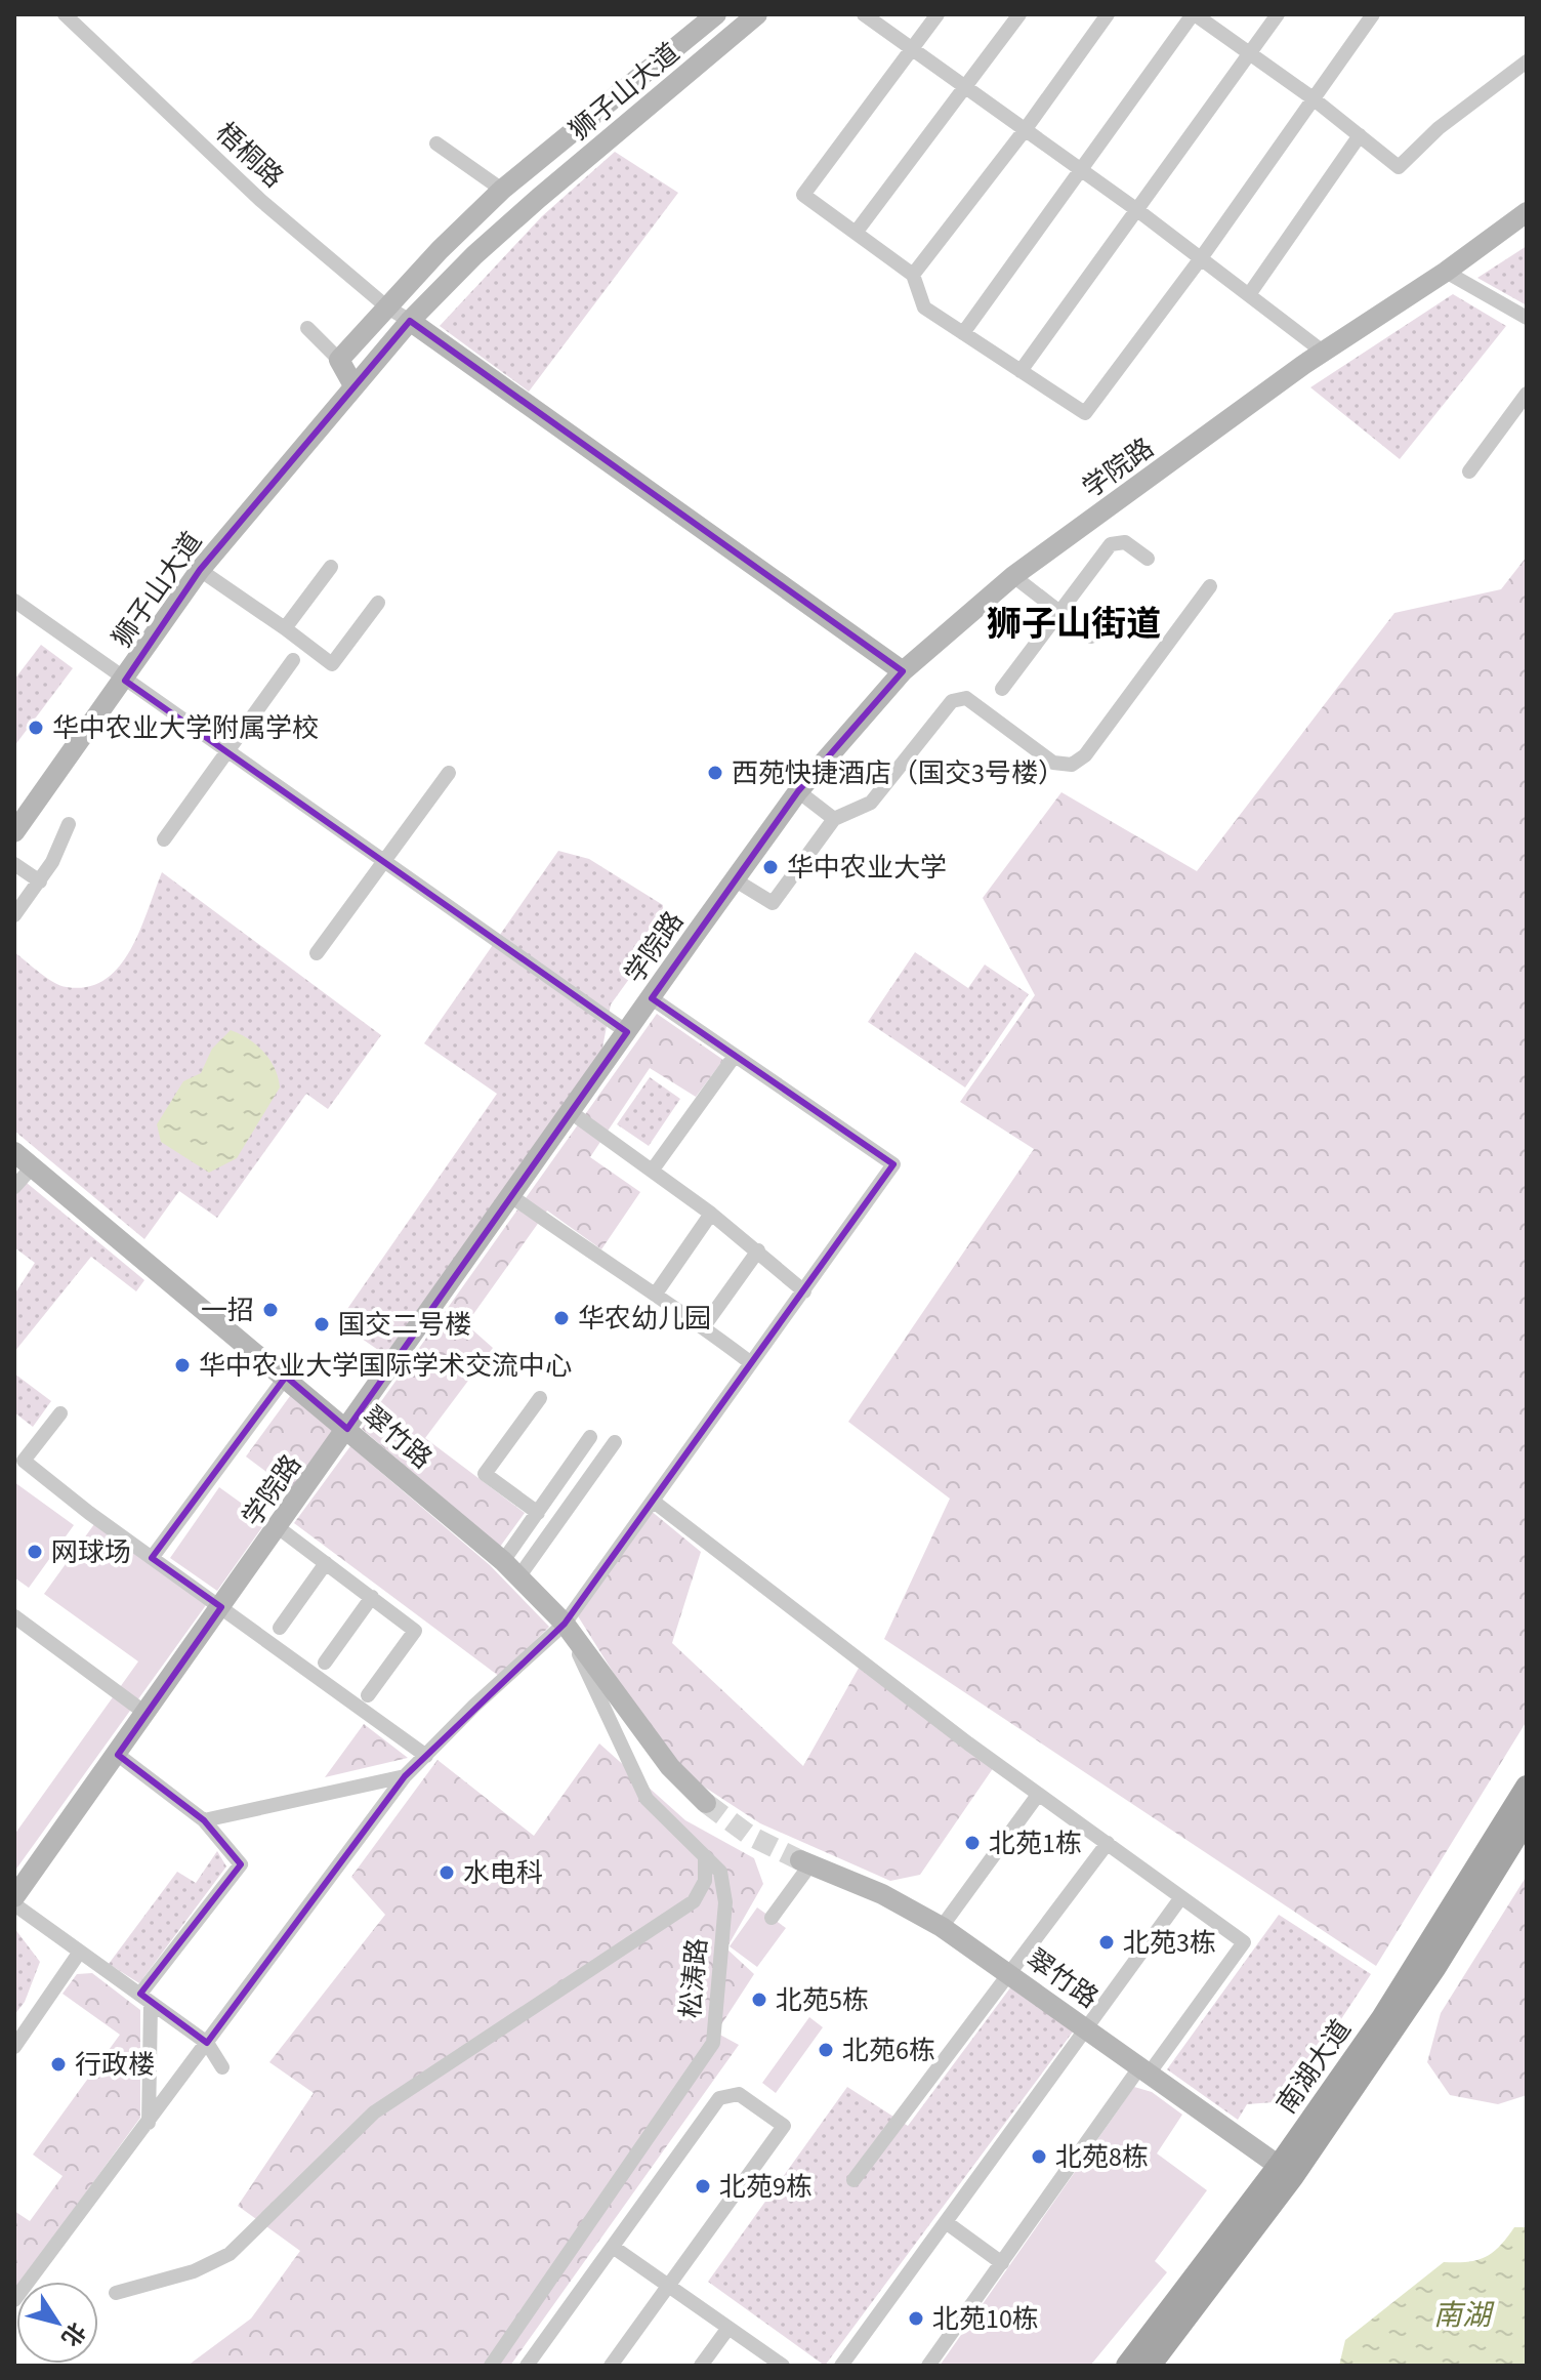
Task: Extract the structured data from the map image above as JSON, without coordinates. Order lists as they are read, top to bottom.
{
  "streets": {
    "main road": ["南湖大道"],
    "street": [
      "狮子山大道",
      "梧桐路",
      "学院路",
      "翠竹路",
      "松涛路"
    ]
  },
  "crossings": [
    ["狮子山大道", "梧桐路"],
    ["学院路", "翠竹路"],
    ["翠竹路", "松涛路"],
    ["翠竹路", "南湖大道"]
  ],
  "districts": ["狮子山街道"],
  "water": ["南湖"],
  "places": [
    "华中农业大学附属学校",
    "西苑快捷酒店（国交3号楼）",
    "华中农业大学",
    "一招",
    "华农幼儿园",
    "国交二号楼",
    "华中农业大学国际学术交流中心",
    "网球场",
    "北苑1栋",
    "水电科",
    "北苑3栋",
    "北苑5栋",
    "北苑6栋",
    "行政楼",
    "北苑8栋",
    "北苑9栋",
    "北苑10栋"
  ],
  "north": "bottom right"
}
